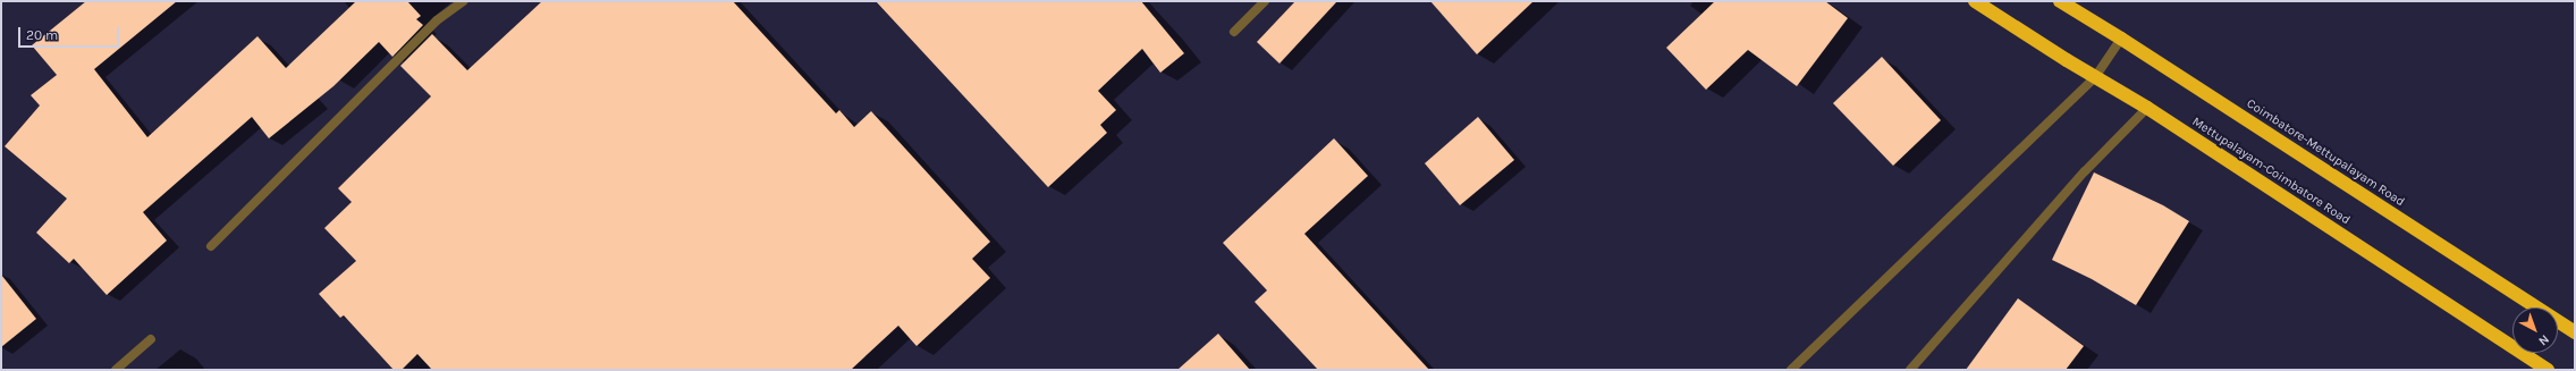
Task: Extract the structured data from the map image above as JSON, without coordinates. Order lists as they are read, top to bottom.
{
  "streets": {
    "highway": ["Coimbatore-Mettupalayam Road", "Mettupalayam-Coimbatore Road"]
  },
  "scale_bar": "20 m",
  "north": "bottom right"
}
